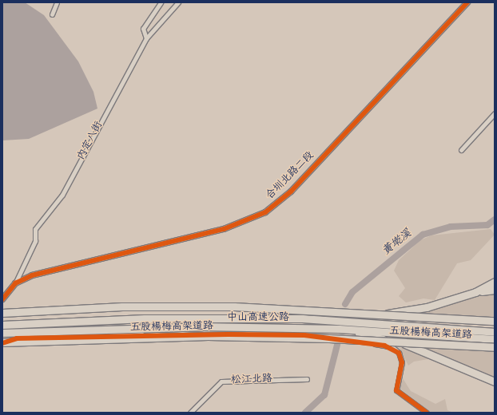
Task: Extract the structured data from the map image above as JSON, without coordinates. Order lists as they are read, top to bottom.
{
  "streets": {
    "highway": ["中山高速公路", "五股楊梅高架道路"],
    "street": ["內定八街", "合圳北路二段", "松江北路"]
  },
  "crossings": [
    ["內定八街", "合圳北路二段"]
  ],
  "water": ["黃墘溪"]
}
